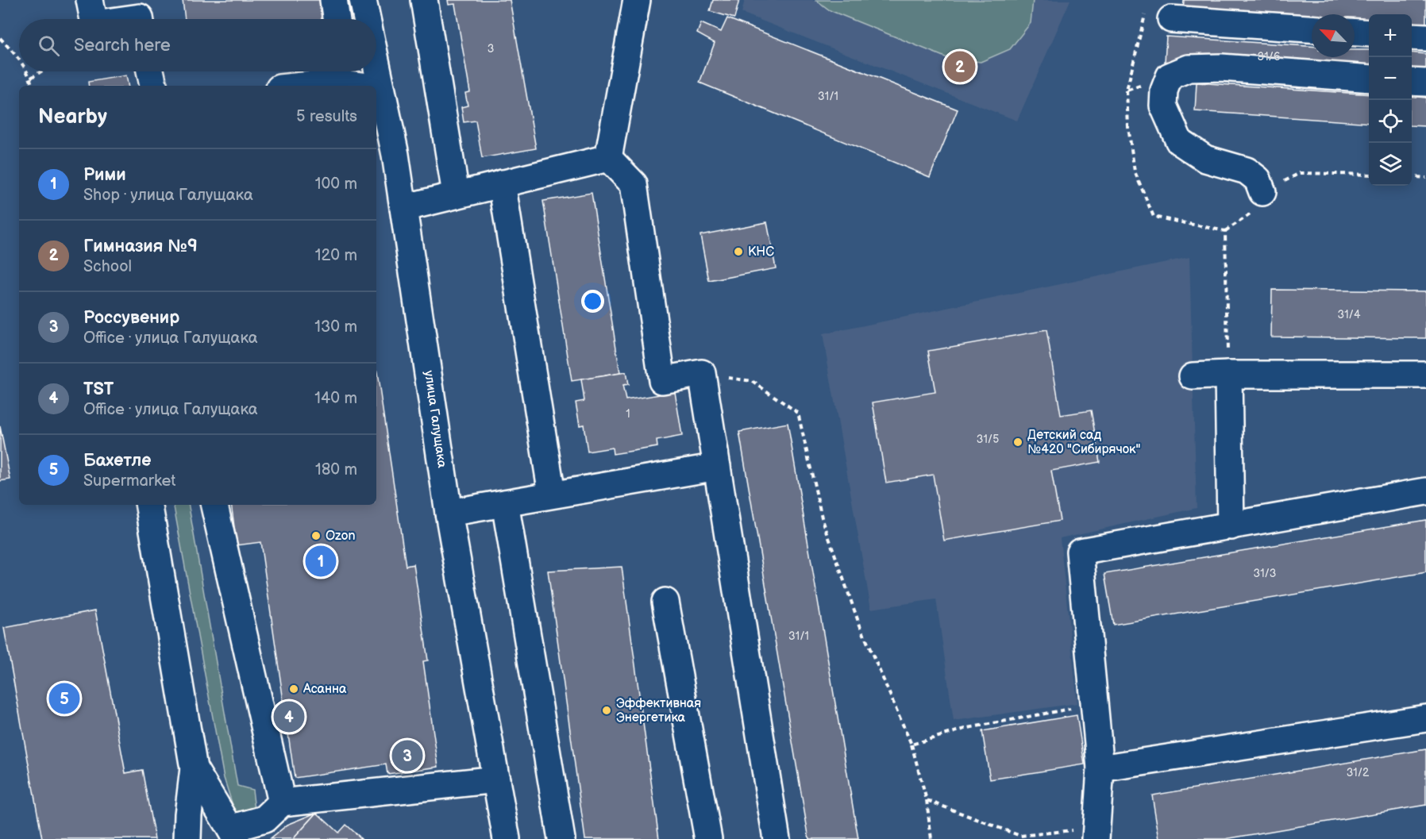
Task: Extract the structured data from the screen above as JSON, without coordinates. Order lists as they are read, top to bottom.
{
  "streets": {
    "street": ["улица Галущака"]
  },
  "places": [
    "КНС",
    "Детский сад №420 \"Сибирячок\"",
    "Ozon",
    "Асанна",
    "Эффективная Энергетика"
  ],
  "house_numbers": [
    "3",
    "31/6",
    "31/1",
    "31/4",
    "1",
    "31/5",
    "31/3",
    "31/1",
    "31/2"
  ],
  "north": "top left",
  "page": {
    "map_buttons": ["+", "−"],
    "search": "Search here",
    "pins": [
      "2",
      "1",
      "5",
      "4",
      "3"
    ],
    "heading": ["Nearby", "5 results"],
    "list": [
      {
        "mark": "1",
        "name": "Рими",
        "note": "Shop · улица Галущака",
        "value": "100 m"
      },
      {
        "mark": "2",
        "name": "Гимназия №9",
        "note": "School",
        "value": "120 m"
      },
      {
        "mark": "3",
        "name": "Россувенир",
        "note": "Office · улица Галущака",
        "value": "130 m"
      },
      {
        "mark": "4",
        "name": "TST",
        "note": "Office · улица Галущака",
        "value": "140 m"
      },
      {
        "mark": "5",
        "name": "Бахетле",
        "note": "Supermarket",
        "value": "180 m"
      }
    ]
  }
}
